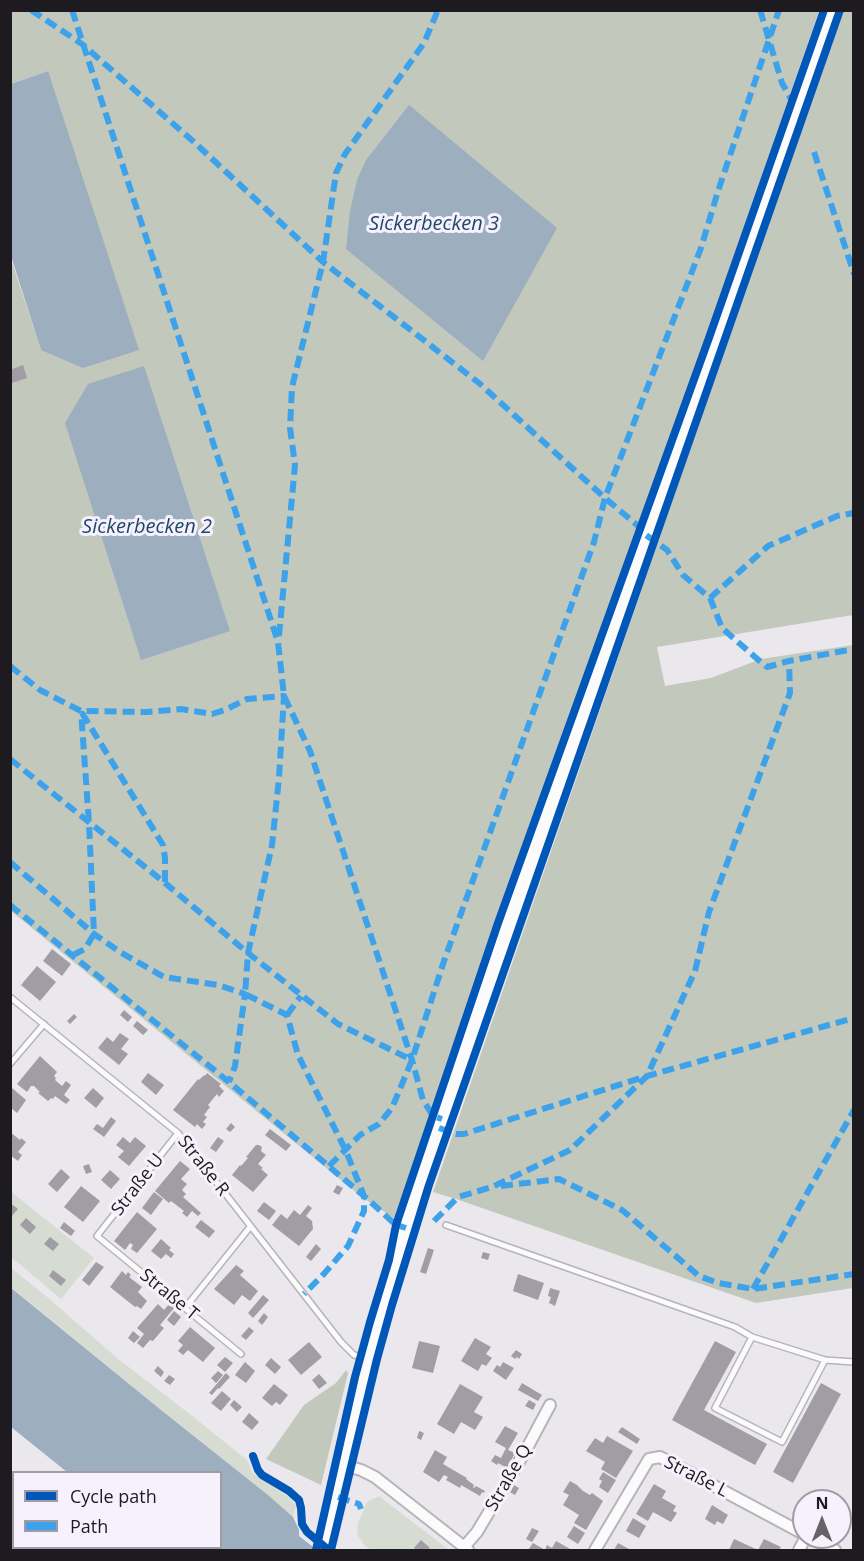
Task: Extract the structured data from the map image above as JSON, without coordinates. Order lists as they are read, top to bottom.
{
  "streets": {
    "street": ["Straße L", "Straße Q"],
    "lane": ["Straße R", "Straße U", "Straße T"]
  },
  "crossings": [
    ["Straße R", "Straße U"],
    ["Straße U", "Straße T"]
  ],
  "water": ["Sickerbecken 3", "Sickerbecken 2"],
  "legend": ["Cycle path", "Path"],
  "north": "top"
}
